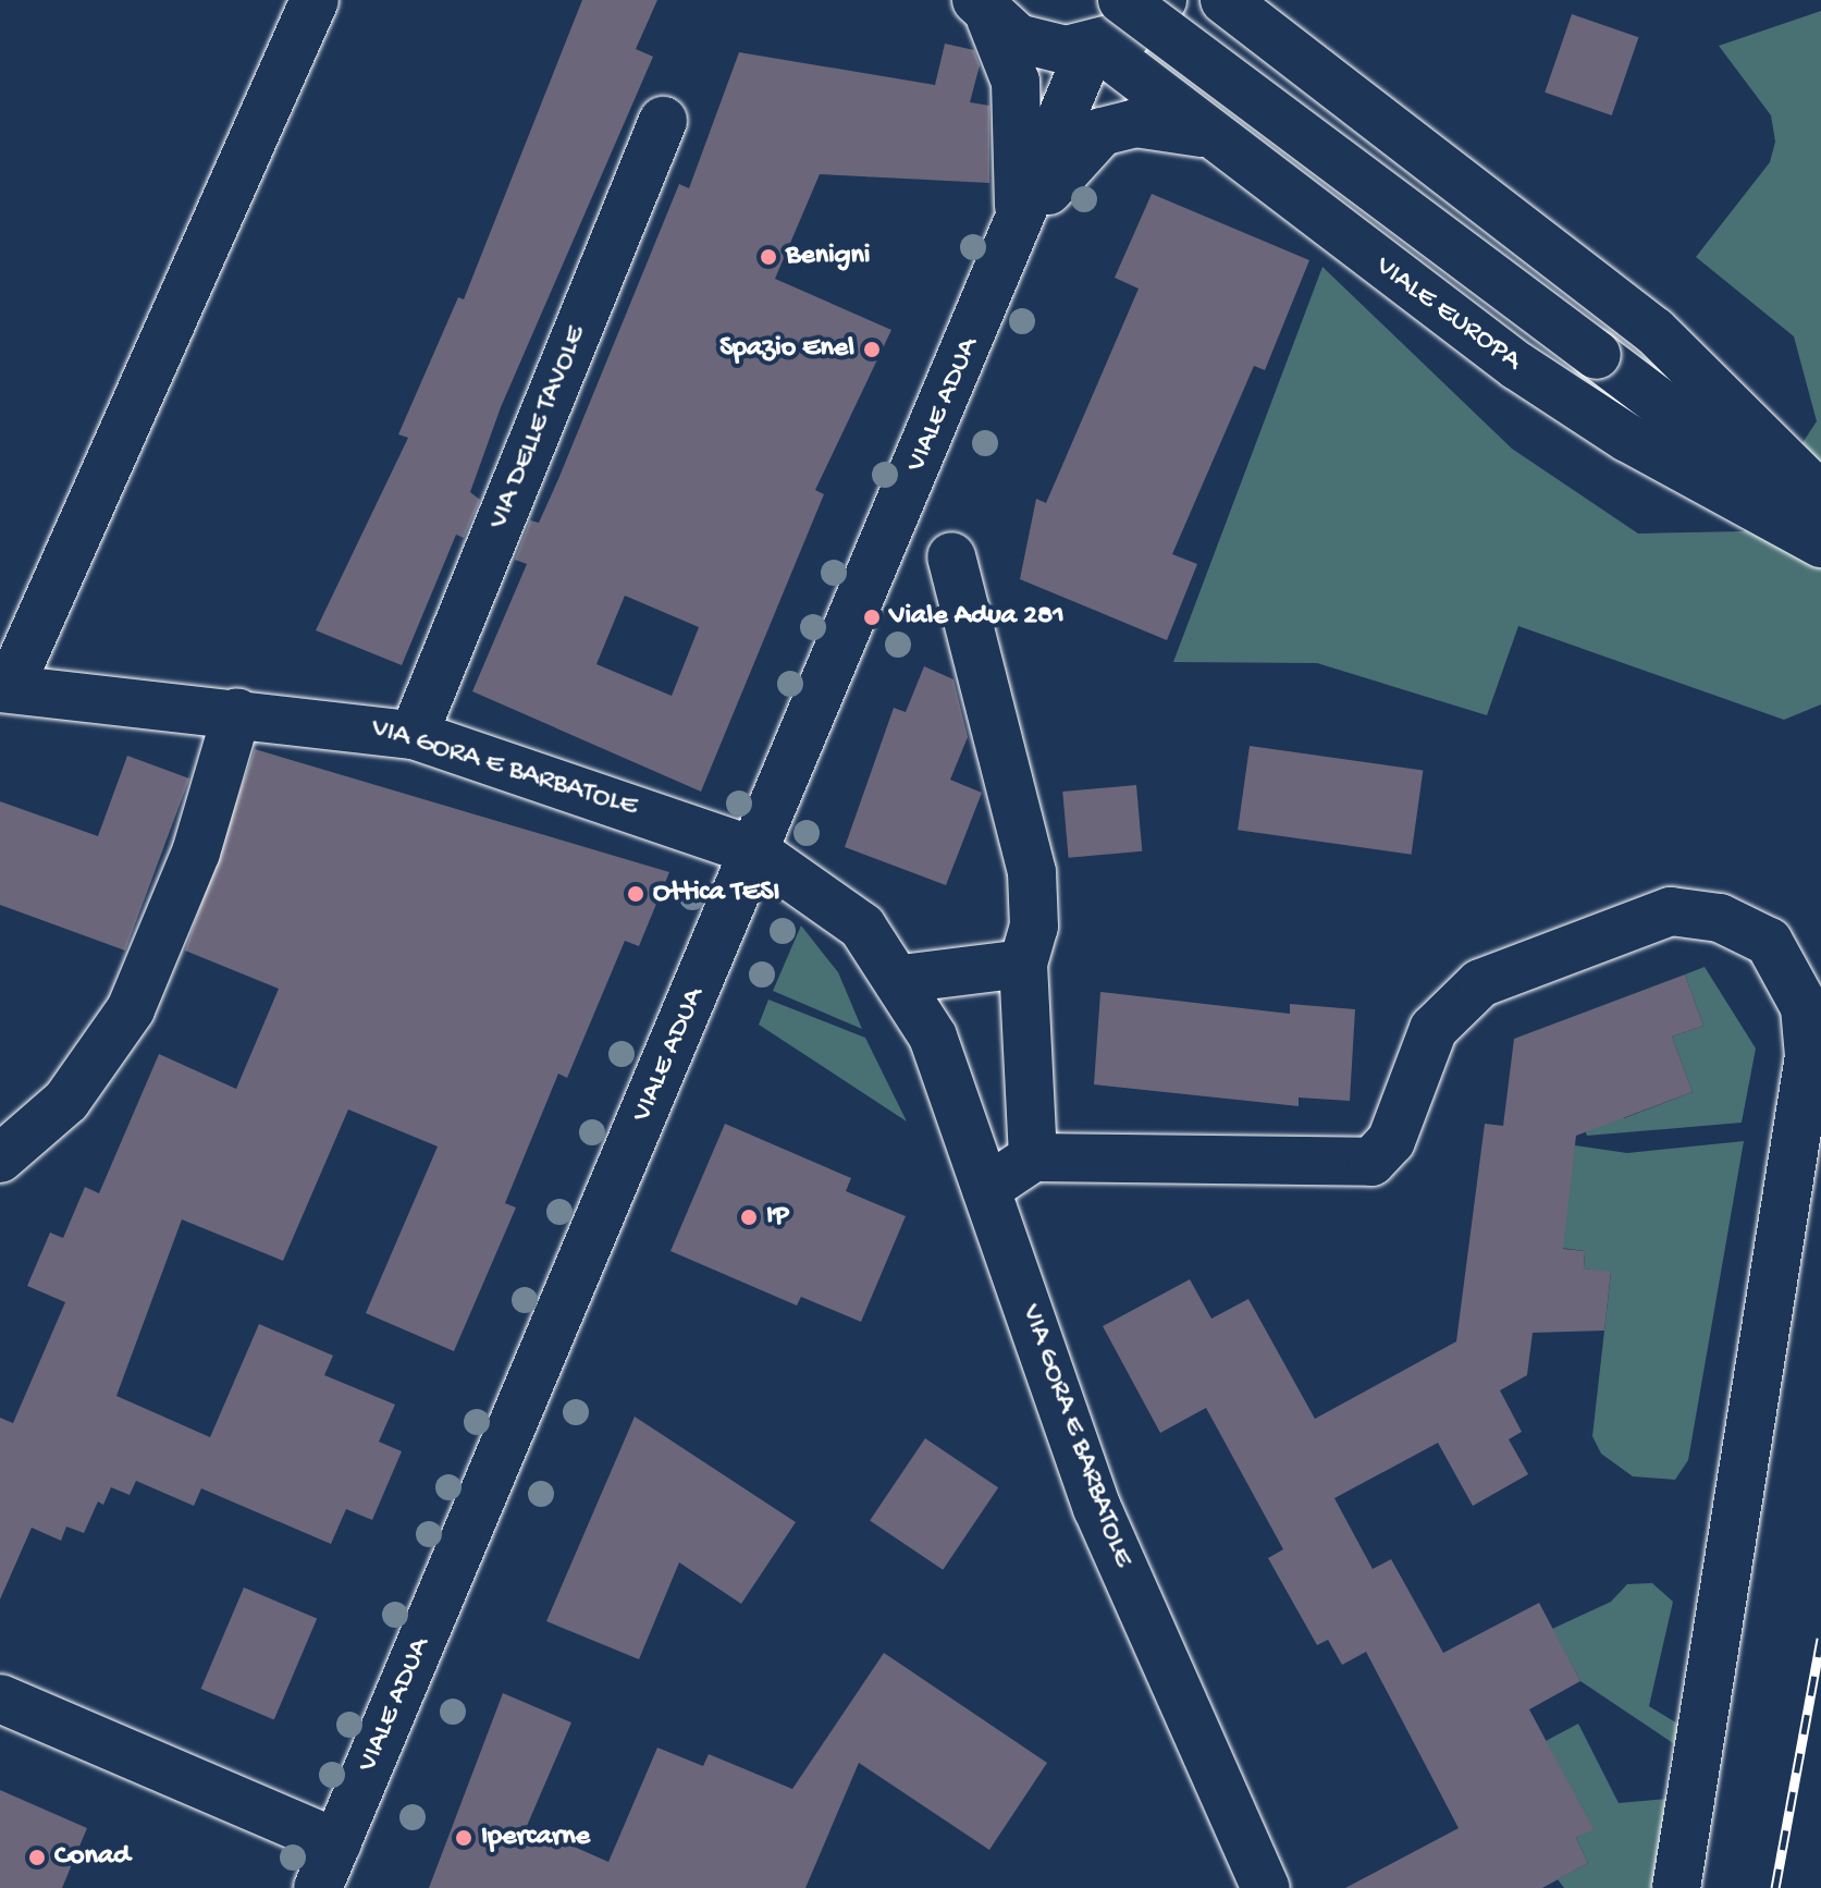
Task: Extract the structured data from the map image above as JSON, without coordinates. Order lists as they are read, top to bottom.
{
  "streets": {
    "main road": [
      "VIALE EUROPA",
      "VIALE ADUA",
      "VIA DELLE TAVOLE",
      "VIA GORA E BARBATOLE"
    ]
  },
  "crossings": [
    ["VIALE EUROPA", "VIALE ADUA"],
    ["VIALE ADUA", "VIA GORA E BARBATOLE"],
    ["VIA DELLE TAVOLE", "VIA GORA E BARBATOLE"]
  ],
  "places": [
    "Benigni",
    "Spazio Enel",
    "Viale Adua 281",
    "Ottica TESI",
    "IP",
    "Ipercarne",
    "Conad"
  ]
}
